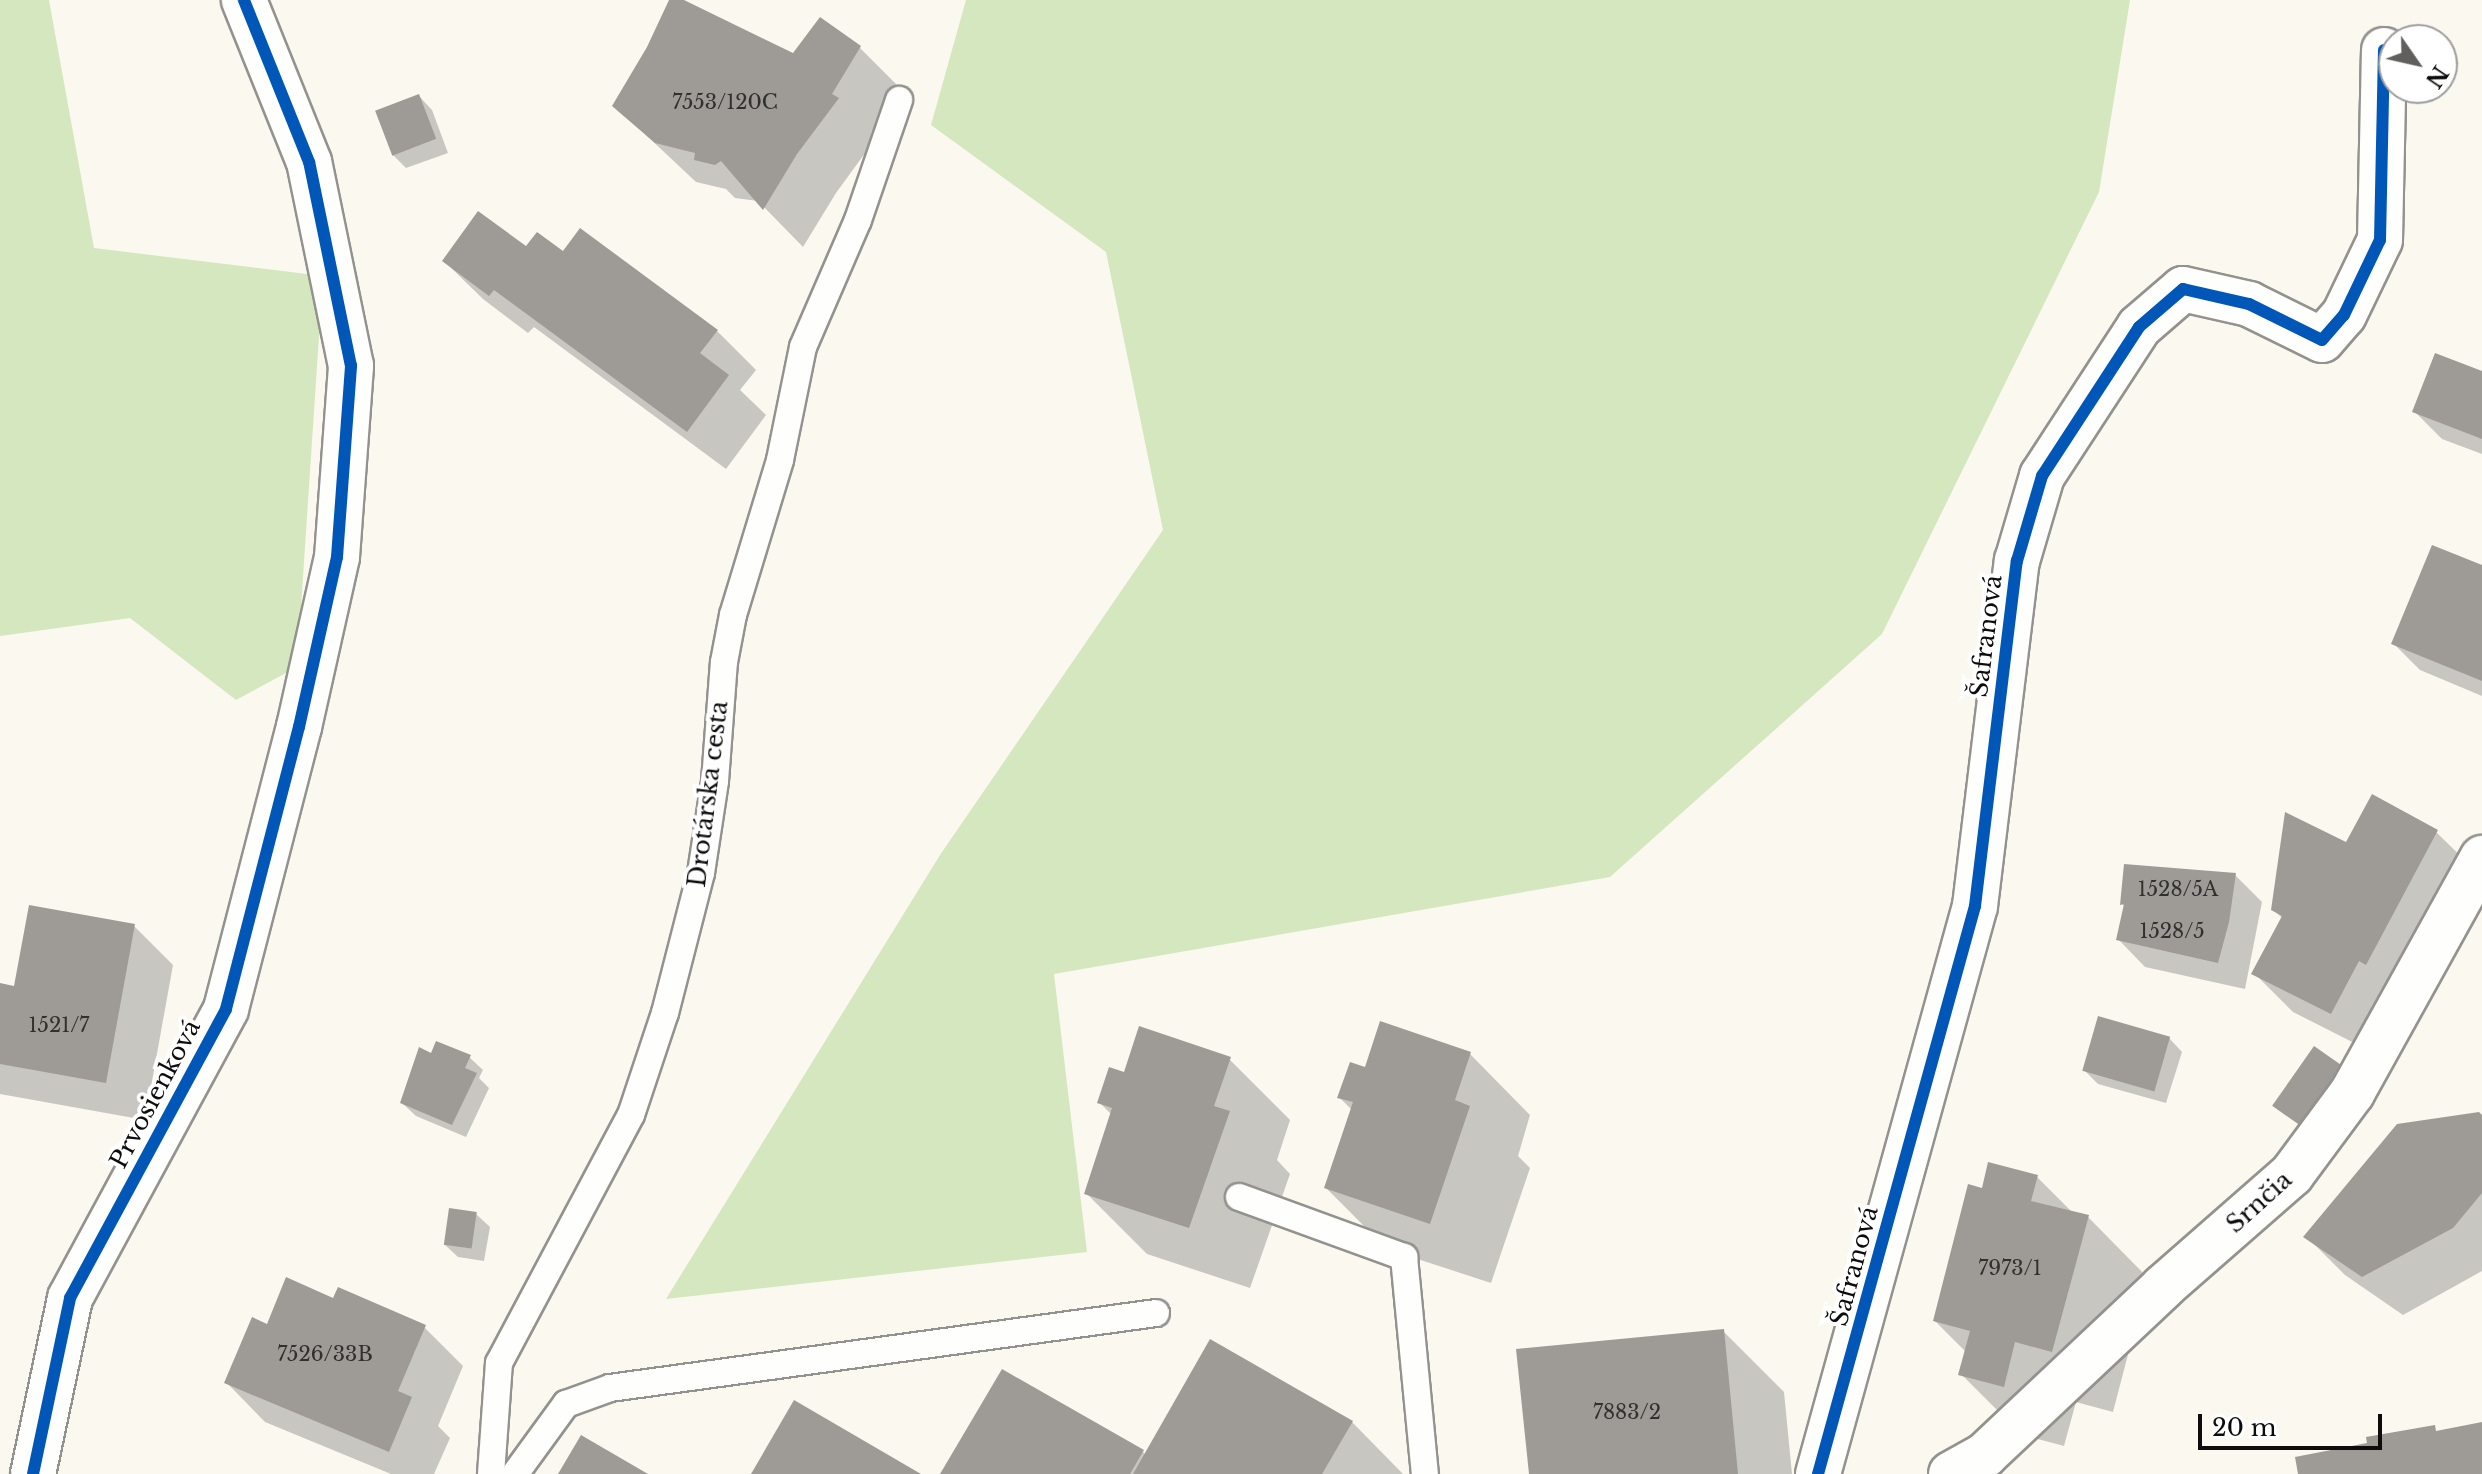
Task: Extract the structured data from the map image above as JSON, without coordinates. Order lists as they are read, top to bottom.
{
  "streets": {
    "street": ["Šafranová", "Prvosienková", "Srnčia"],
    "lane": ["Drotárska cesta"]
  },
  "house_numbers": [
    "7553/120C",
    "1528/5A",
    "1528/5",
    "1521/7",
    "7973/1",
    "7526/33B",
    "7883/2"
  ],
  "scale_bar": "20 m",
  "north": "bottom right"
}
